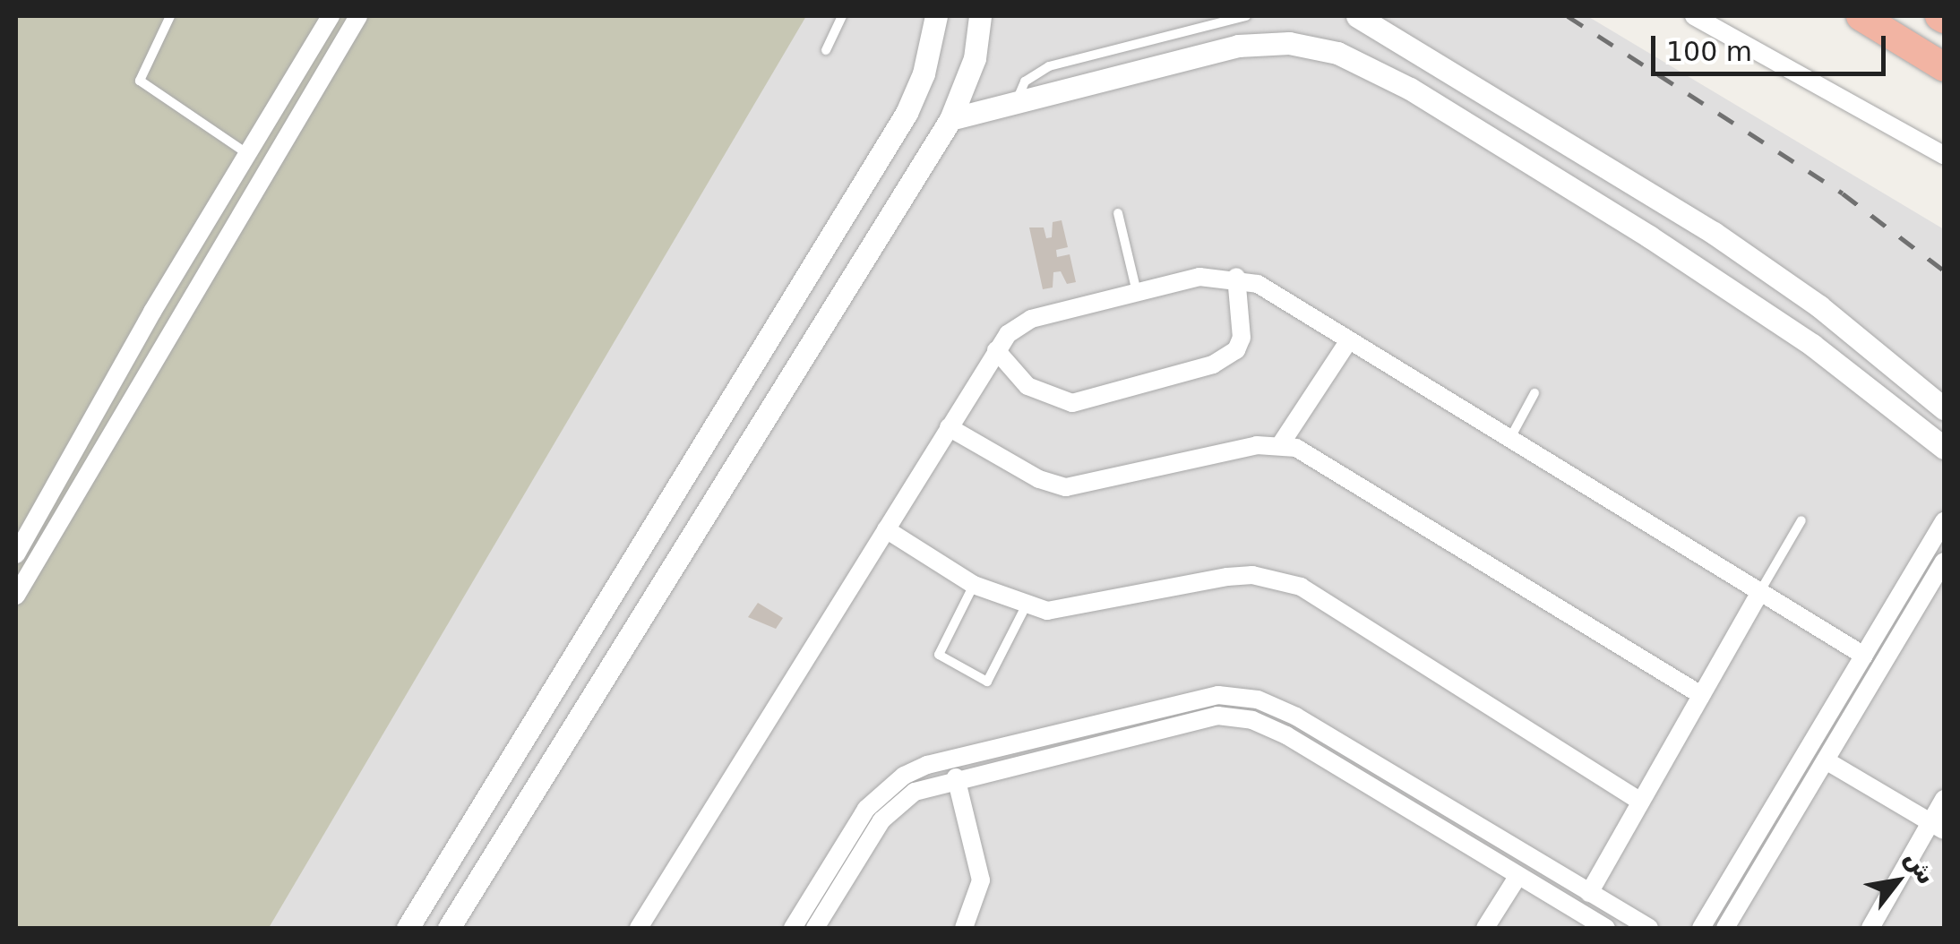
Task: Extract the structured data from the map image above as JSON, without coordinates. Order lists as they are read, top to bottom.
{
  "scale_bar": "100 m",
  "north": "top right"
}
